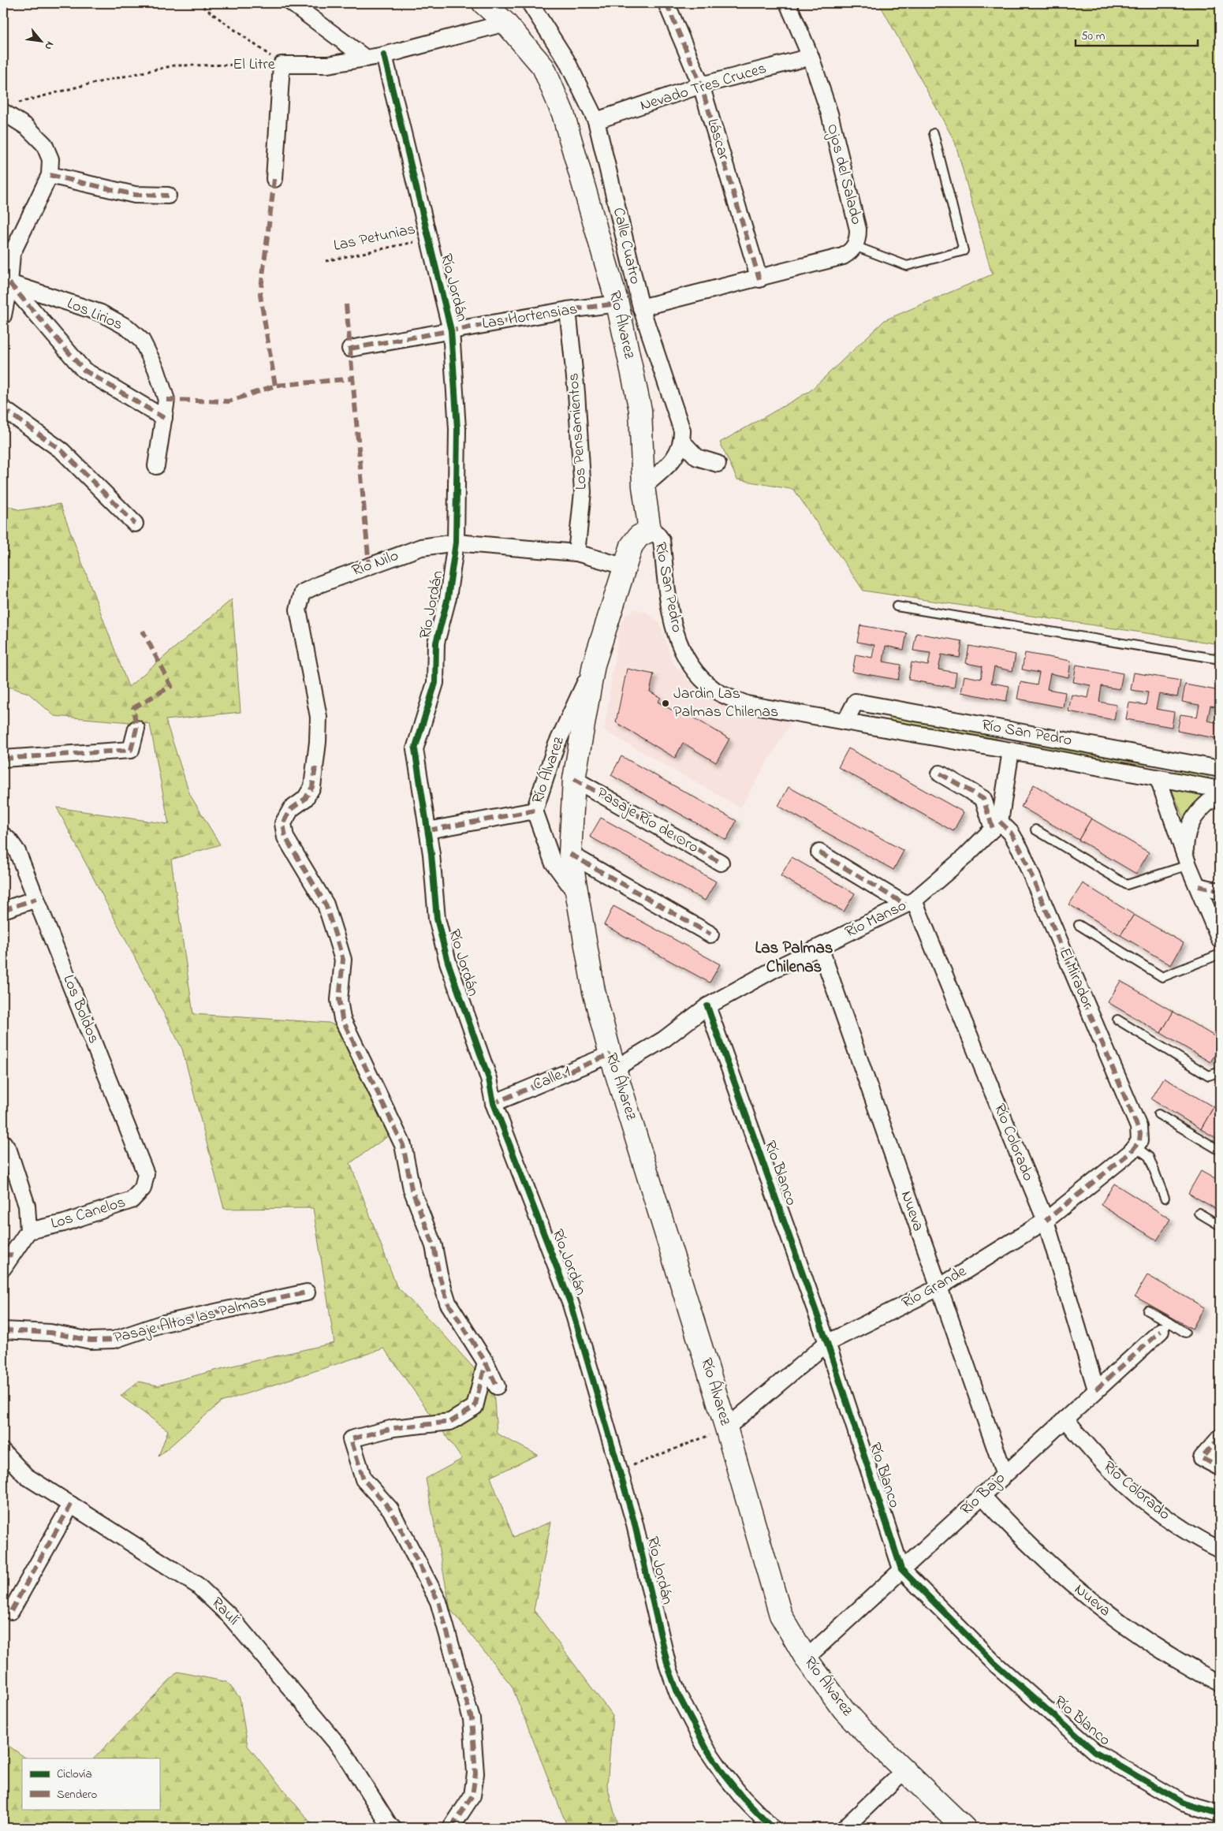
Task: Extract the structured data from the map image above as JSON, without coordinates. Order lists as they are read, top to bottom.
{
  "streets": {
    "street": [
      "El Litre",
      "Nevado Tres Cruces",
      "Láscar",
      "Ojos del Salado",
      "Calle Cuatro",
      "Río Jordán",
      "Los Lirios",
      "Las Hortensias",
      "Río Álvarez",
      "Los Pensamientos",
      "Río Nilo",
      "Río San Pedro",
      "Pasaje Río de Oro",
      "Río Manso",
      "El Mirador",
      "Los Boldos",
      "Calle 1",
      "Río Colorado",
      "Río Blanco",
      "Nueva",
      "Los Canelos",
      "Río Grande",
      "Pasaje Altos las Palmas",
      "Río Bajo",
      "Raulí"
    ],
    "path": ["Las Petunias"]
  },
  "crossings": [
    ["El Litre", "Río Jordán"],
    ["El Litre", "Río Álvarez"],
    ["Nevado Tres Cruces", "Láscar"],
    ["Nevado Tres Cruces", "Ojos del Salado"],
    ["Nevado Tres Cruces", "Calle Cuatro"],
    ["Láscar", "Ojos del Salado"],
    ["Ojos del Salado", "Calle Cuatro"],
    ["Las Petunias", "Río Jordán"],
    ["Río Jordán", "Las Hortensias"],
    ["Río Jordán", "Río Nilo"],
    ["Río Jordán", "Calle 1"],
    ["Las Hortensias", "Río Álvarez"],
    ["Las Hortensias", "Los Pensamientos"],
    ["Río Álvarez", "Río Nilo"],
    ["Río Álvarez", "Río San Pedro"],
    ["Río Álvarez", "Pasaje Río de Oro"],
    ["Río Álvarez", "Río Manso"],
    ["Río Álvarez", "Calle 1"],
    ["Río Álvarez", "Río Grande"],
    ["Río Álvarez", "Río Bajo"],
    ["Los Pensamientos", "Río Nilo"],
    ["Río Manso", "El Mirador"],
    ["Río Manso", "Calle 1"],
    ["Río Manso", "Río Colorado"],
    ["Río Manso", "Río Blanco"],
    ["Río Manso", "Nueva"],
    ["El Mirador", "Río Grande"],
    ["Los Boldos", "Los Canelos"],
    ["Río Colorado", "Río Grande"],
    ["Río Colorado", "Río Bajo"],
    ["Río Blanco", "Río Grande"],
    ["Río Blanco", "Río Bajo"],
    ["Nueva", "Río Grande"],
    ["Nueva", "Río Bajo"]
  ],
  "districts": ["Las Palmas Chilenas"],
  "places": ["Jardin Las Palmas Chilenas"],
  "legend": ["Ciclovía", "Sendero"],
  "scale_bar": "50 m",
  "north": "bottom right"
}
